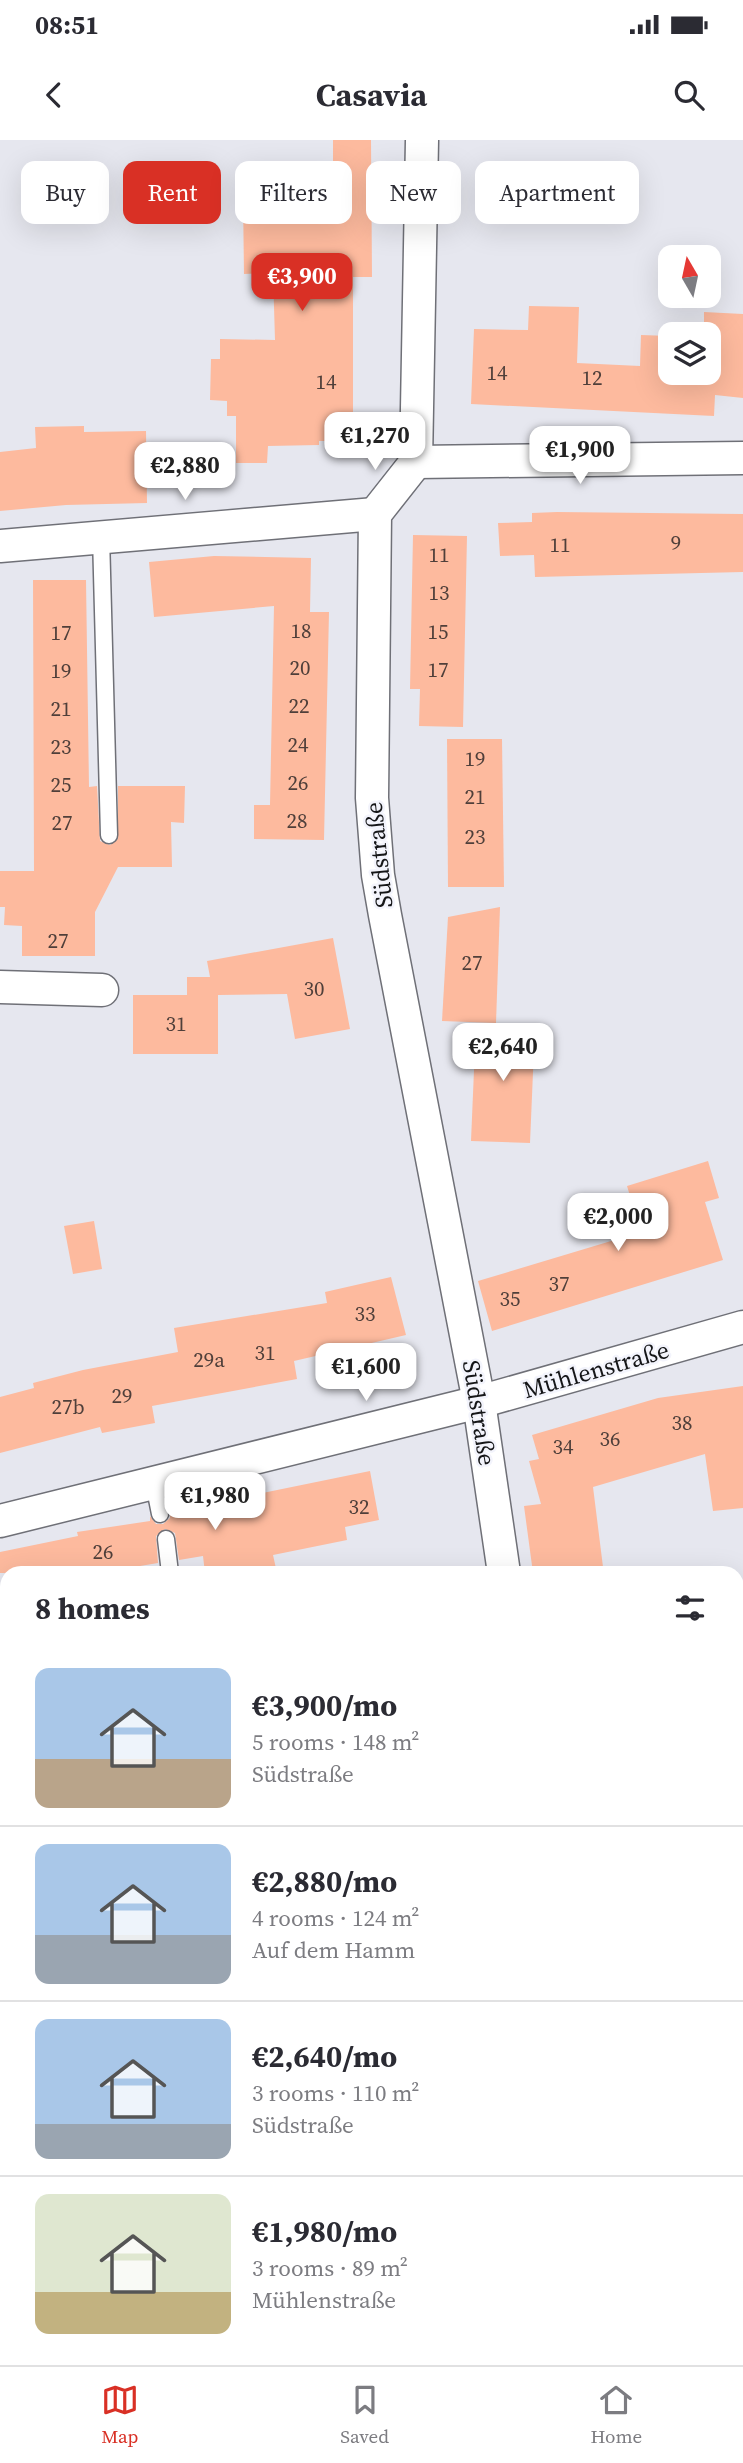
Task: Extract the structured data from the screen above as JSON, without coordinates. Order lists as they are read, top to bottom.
{
  "streets": {
    "street": ["Südstraße", "Mühlenstraße"]
  },
  "crossings": [
    ["Südstraße", "Mühlenstraße"]
  ],
  "house_numbers": [
    "14",
    "12",
    "14",
    "9",
    "11",
    "11",
    "13",
    "18",
    "15",
    "17",
    "20",
    "17",
    "19",
    "22",
    "21",
    "24",
    "23",
    "19",
    "26",
    "25",
    "21",
    "28",
    "27",
    "23",
    "27",
    "27",
    "30",
    "31",
    "37",
    "35",
    "33",
    "31",
    "29a",
    "29",
    "27b",
    "38",
    "36",
    "34",
    "32",
    "26"
  ],
  "north": "top",
  "page": {
    "status": "08:51",
    "header": "Casavia",
    "chip": [
      "Buy",
      "Rent",
      "Filters",
      "New",
      "Apartment"
    ],
    "price": [
      "€3,900",
      "€1,270",
      "€1,900",
      "€2,880",
      "€2,640",
      "€2,000",
      "€1,600",
      "€1,980"
    ],
    "heading": "8 homes",
    "list": [
      {
        "name": "€3,900/mo",
        "note": "5 rooms · 148 m² · Südstraße"
      },
      {
        "name": "€2,880/mo",
        "note": "4 rooms · 124 m² · Auf dem Hamm"
      },
      {
        "name": "€2,640/mo",
        "note": "3 rooms · 110 m² · Südstraße"
      },
      {
        "name": "€1,980/mo",
        "note": "3 rooms · 89 m² · Mühlenstraße"
      }
    ],
    "tabs": ["Map", "Saved", "Home"]
  }
}
